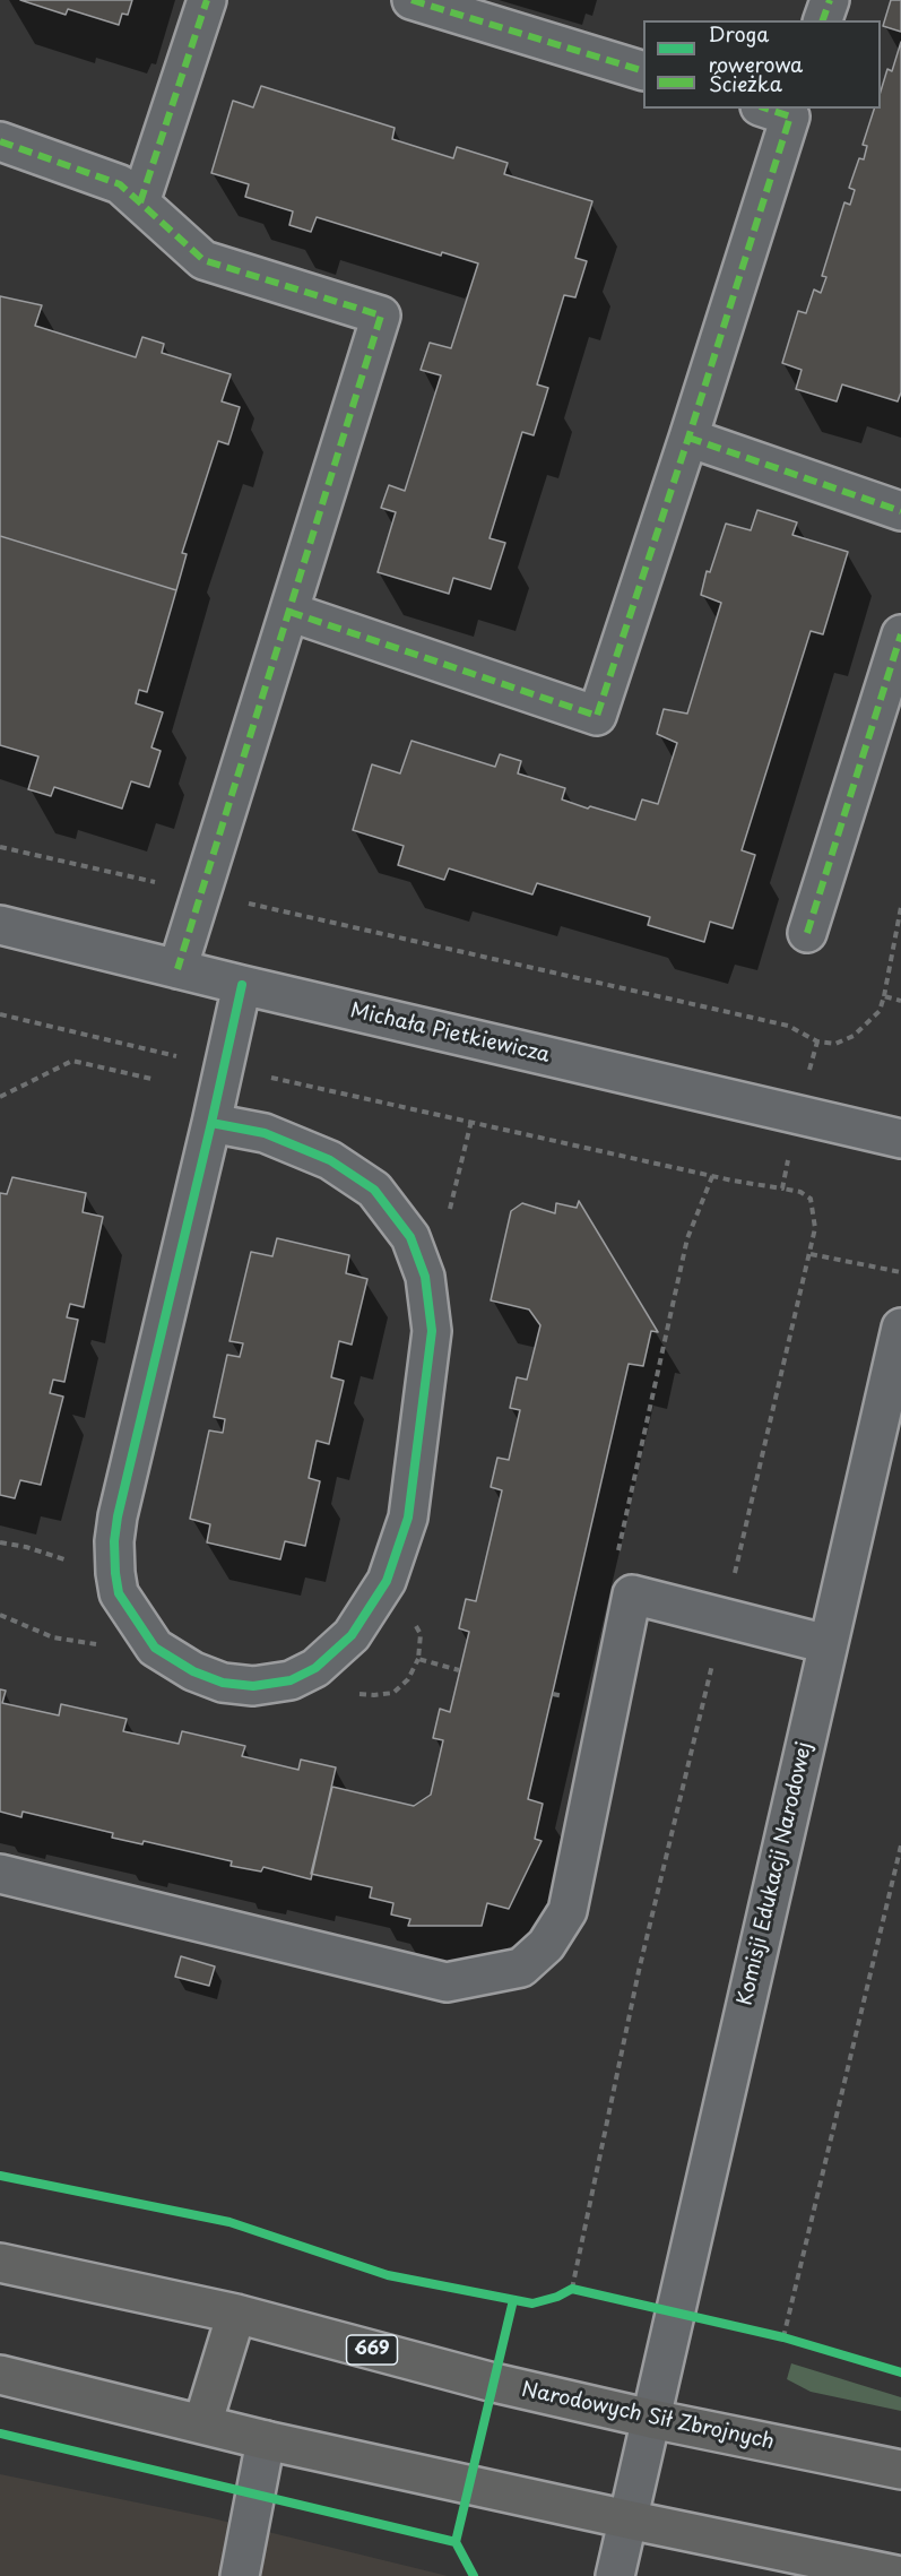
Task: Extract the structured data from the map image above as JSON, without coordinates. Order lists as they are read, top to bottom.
{
  "streets": {
    "main road": ["669", "Narodowych Sił Zbrojnych"],
    "street": ["Michała Pietkiewicza", "Komisji Edukacji Narodowej"]
  },
  "crossings": [
    ["Komisji Edukacji Narodowej", "Narodowych Sił Zbrojnych"]
  ],
  "legend": ["Droga rowerowa", "Ścieżka"]
}
